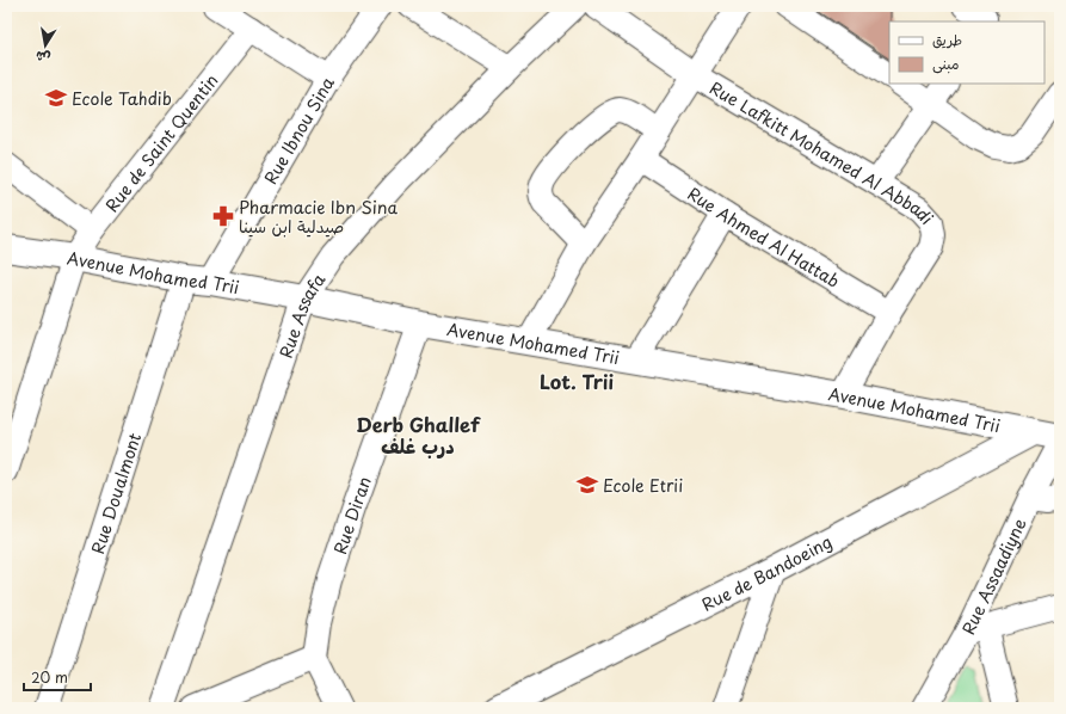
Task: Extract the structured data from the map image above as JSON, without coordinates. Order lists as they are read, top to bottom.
{
  "streets": {
    "street": [
      "Rue Ibnou Sina",
      "Rue de Saint Quentin",
      "Rue Lafkitt Mohamed Al Abbadi",
      "Rue Ahmed Al Hattab",
      "Avenue Mohamed Trii",
      "Rue Assafa",
      "Rue Doualmont",
      "Rue Diran",
      "Rue de Bandoeing",
      "Rue Assaadiyne"
    ]
  },
  "crossings": [
    ["Rue Ibnou Sina", "Avenue Mohamed Trii"],
    ["Rue de Saint Quentin", "Avenue Mohamed Trii"],
    ["Rue Lafkitt Mohamed Al Abbadi", "Rue Ahmed Al Hattab"],
    ["Rue Lafkitt Mohamed Al Abbadi", "Avenue Mohamed Trii"],
    ["Avenue Mohamed Trii", "Rue Assafa"],
    ["Avenue Mohamed Trii", "Rue Doualmont"],
    ["Avenue Mohamed Trii", "Rue Diran"],
    ["Avenue Mohamed Trii", "Rue de Bandoeing"]
  ],
  "districts": ["Lot. Trii", "Derb Ghallef درب غلف"],
  "places": {
    "school or university": ["Ecole Tahdib", "Ecole Etrii"],
    "pharmacy": ["Pharmacie Ibn Sina صيدلية ابن سينا"]
  },
  "legend": ["طريق", "مبنى"],
  "scale_bar": "20 m",
  "north": "bottom"
}
